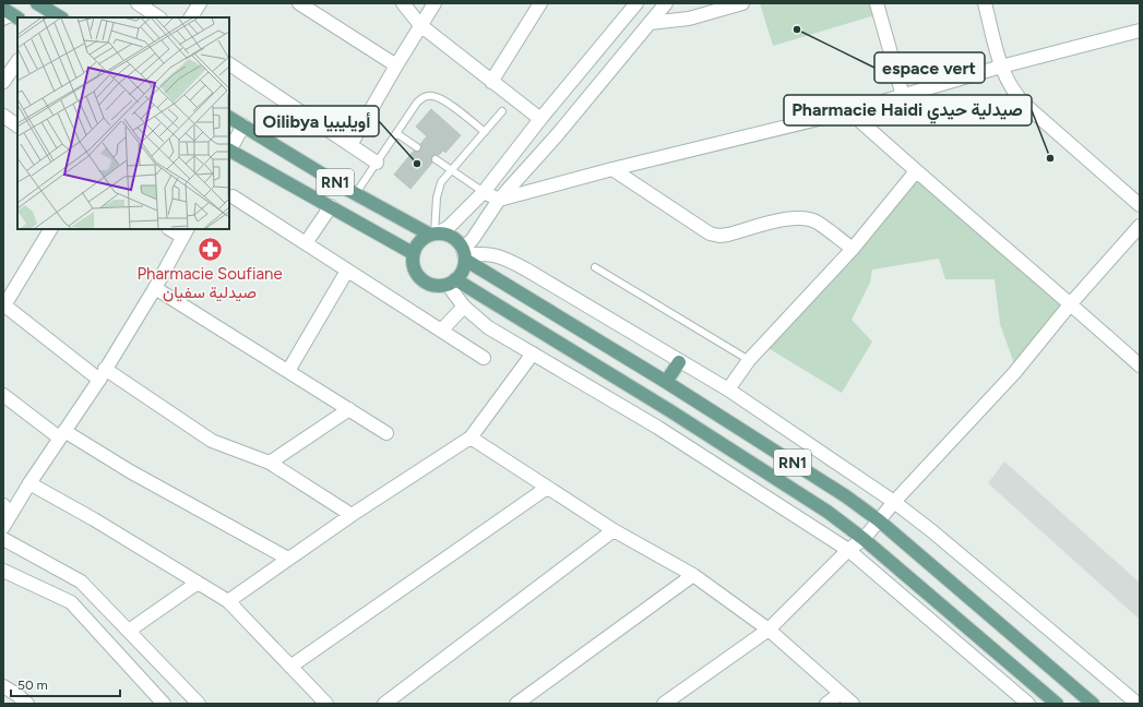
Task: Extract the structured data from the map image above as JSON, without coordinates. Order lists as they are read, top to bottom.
{
  "streets": {
    "main road": ["RN1"]
  },
  "places": {
    "other": ["espace vert", "Pharmacie Haidi صيدلية حيدي", "Oilibya أويليبيا"],
    "pharmacy": ["Pharmacie Soufiane صيدلية سفيان"]
  },
  "scale_bar": "50 m"
}
